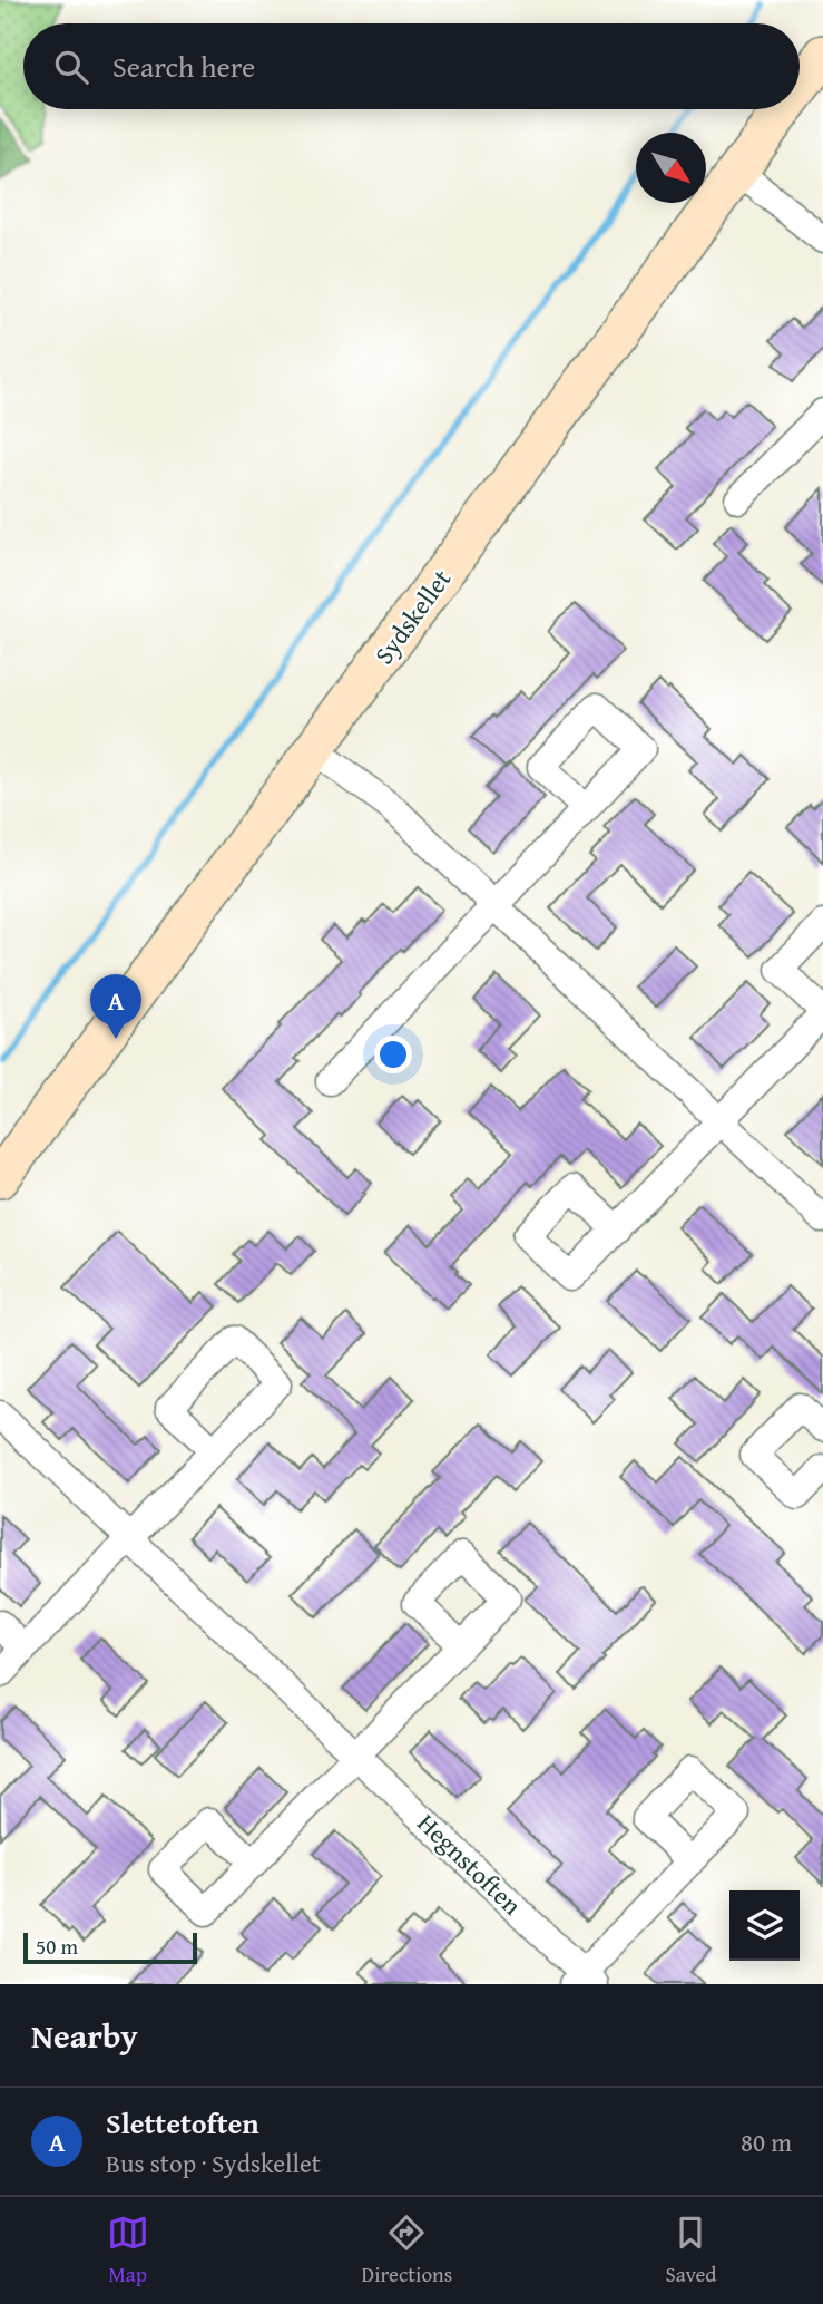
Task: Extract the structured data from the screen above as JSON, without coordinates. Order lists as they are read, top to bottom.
{
  "streets": {
    "street": ["Sydskellet", "Hegnstoften"]
  },
  "scale_bar": "50 m",
  "north": "bottom right",
  "page": {
    "search": "Search here",
    "pins": "A",
    "scale": "50 m",
    "heading": "Nearby",
    "list": [
      {
        "mark": "A",
        "name": "Slettetoften",
        "note": "Bus stop · Sydskellet",
        "value": "80 m"
      }
    ],
    "nav": ["Map", "Directions", "Saved"]
  }
}
